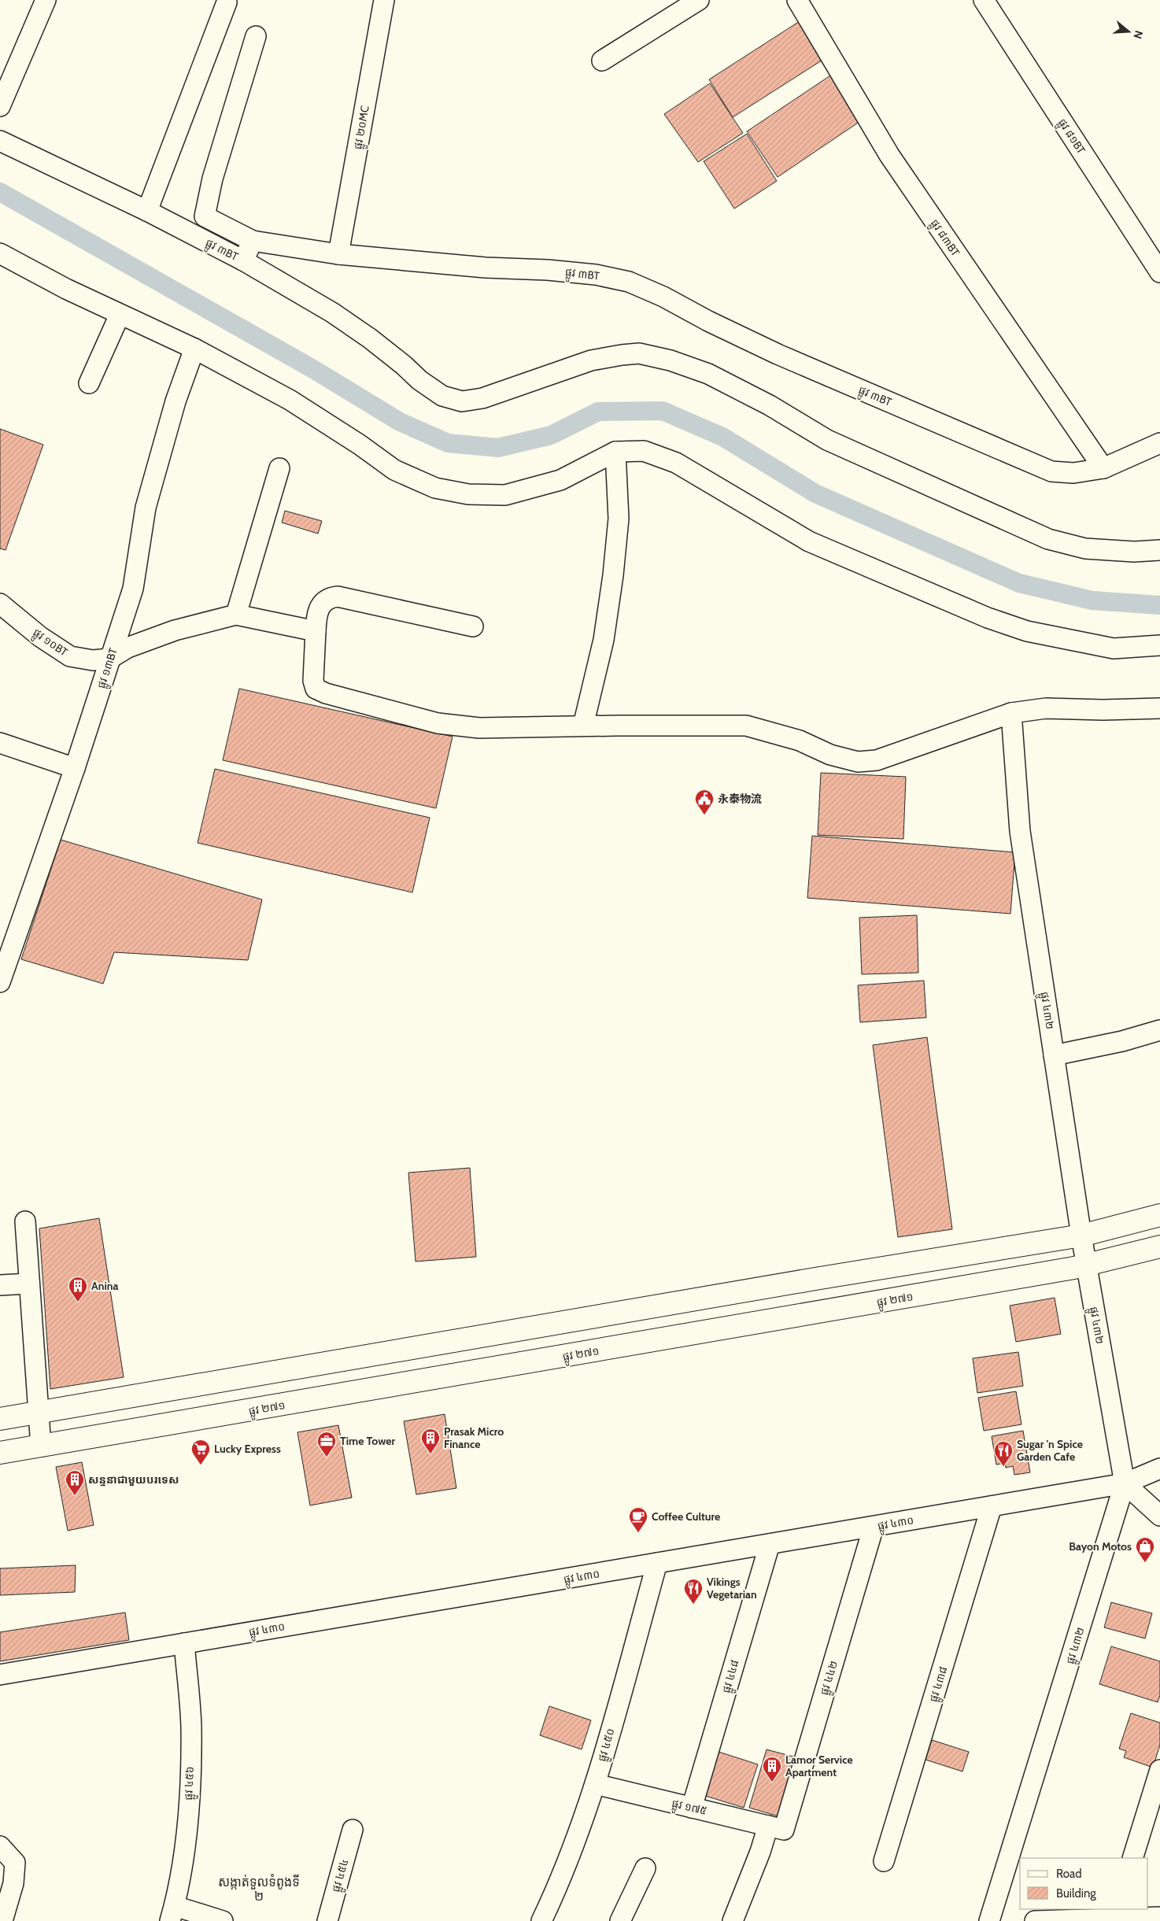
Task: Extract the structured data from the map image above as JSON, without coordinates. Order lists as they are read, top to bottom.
{
  "streets": {
    "main road": ["ផ្លូវ ២៧១"],
    "street": [
      "ផ្លូវ ២០MC",
      "ផ្លូវ ៨១BT",
      "ផ្លូវ ៨៣BT",
      "ផ្លូវ ៣BT",
      "ផ្លូវ ១០BT",
      "ផ្លូវ ១៣BT",
      "ផ្លូវ ៤៣២",
      "ផ្លូវ ៤៣០",
      "ផ្លូវ ៤៤៨",
      "ផ្លូវ ៤៤២",
      "ផ្លូវ ៤៣៨",
      "ផ្លូវ ៤៥០",
      "ផ្លូវ ៤៥៦",
      "ផ្លូវ ១៧៥",
      "ផ្លូវ ៤៥៤"
    ]
  },
  "crossings": [
    ["ផ្លូវ ២០MC", "ផ្លូវ ៣BT"],
    ["ផ្លូវ ៨៣BT", "ផ្លូវ ៣BT"],
    ["ផ្លូវ ១០BT", "ផ្លូវ ១៣BT"],
    ["ផ្លូវ ៤៣២", "ផ្លូវ ២៧១"],
    ["ផ្លូវ ៤៣២", "ផ្លូវ ៤៣០"],
    ["ផ្លូវ ៤៣០", "ផ្លូវ ៤៤៨"],
    ["ផ្លូវ ៤៣០", "ផ្លូវ ៤៤២"],
    ["ផ្លូវ ៤៣០", "ផ្លូវ ៤៣៨"],
    ["ផ្លូវ ៤៣០", "ផ្លូវ ៤៥០"],
    ["ផ្លូវ ៤៣០", "ផ្លូវ ៤៥៦"],
    ["ផ្លូវ ៤៤៨", "ផ្លូវ ១៧៥"],
    ["ផ្លូវ ៤៤២", "ផ្លូវ ១៧៥"],
    ["ផ្លូវ ៤៥០", "ផ្លូវ ១៧៥"]
  ],
  "districts": ["សង្កាត់ទួលទំពូងទី ២"],
  "places": {
    "public building": ["永泰物流"],
    "building": [
      "Anina",
      "Prasak Micro Finance",
      "សន្ទនាជាមួយបរទេស",
      "Lamor Service Apartment"
    ],
    "office": ["Time Tower"],
    "supermarket": ["Lucky Express"],
    "restaurant": ["Sugar 'n Spice Garden Cafe", "Vikings Vegetarian"],
    "cafe": ["Coffee Culture"],
    "shop": ["Bayon Motos"]
  },
  "legend": ["Road", "Building"],
  "north": "right"
}
